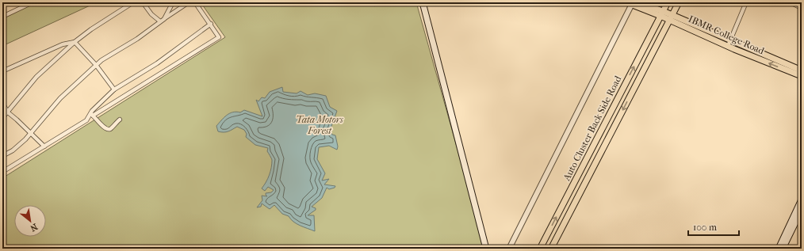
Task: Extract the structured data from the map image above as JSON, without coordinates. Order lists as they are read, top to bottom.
{
  "streets": {
    "main road": ["IBMR College Road", "Auto Cluster Back Side Road"]
  },
  "crossings": [
    ["IBMR College Road", "Auto Cluster Back Side Road"]
  ],
  "parks": ["Tata Motors Forest"],
  "scale_bar": "100 m",
  "north": "bottom right"
}
